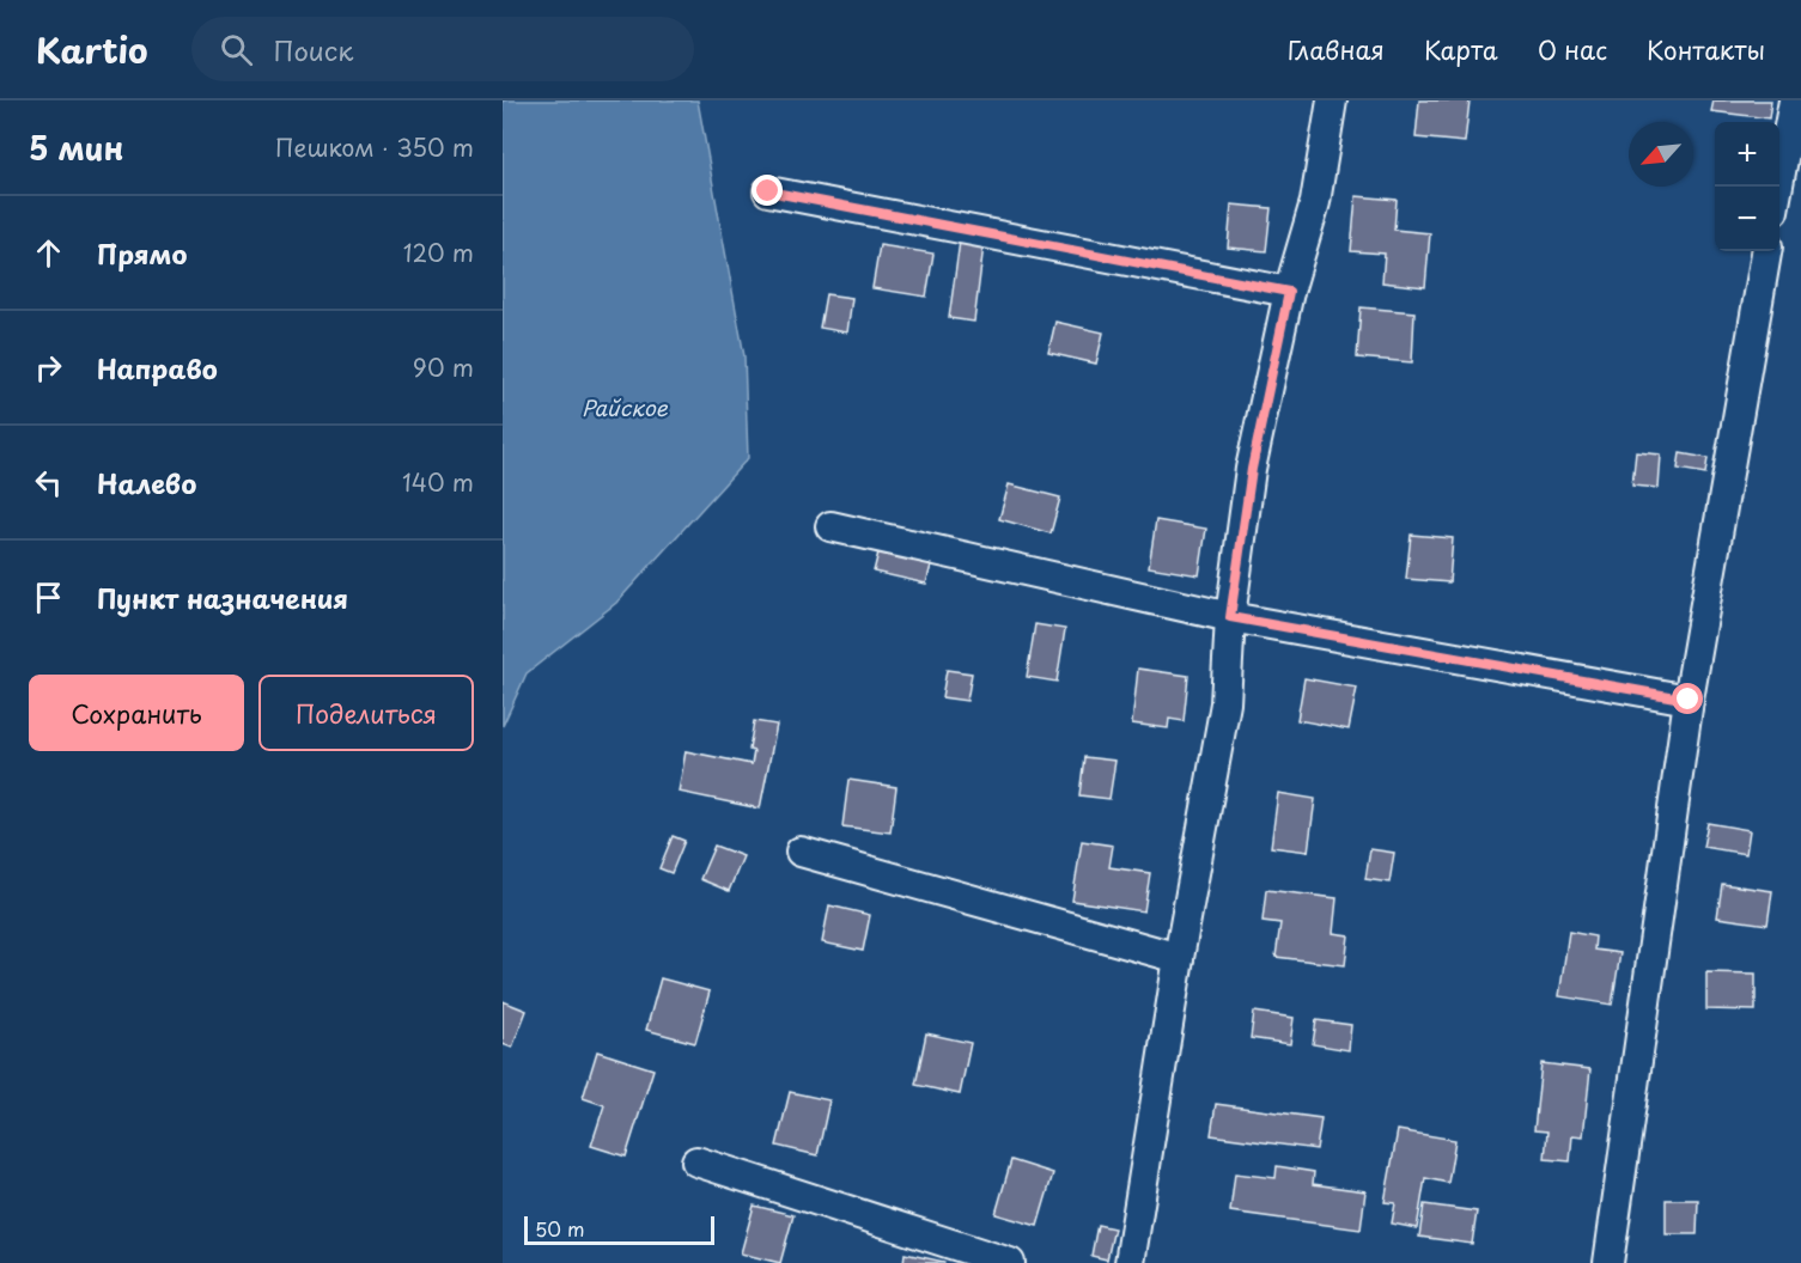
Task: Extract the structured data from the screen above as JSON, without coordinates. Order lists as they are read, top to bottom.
{
  "water": ["Райское"],
  "scale_bar": "50 m",
  "north": "bottom left",
  "page": {
    "header": "Kartio",
    "search": "Поиск",
    "nav": [
      "Главная",
      "Карта",
      "О нас",
      "Контакты"
    ],
    "heading": ["5 мин", "Пешком · 350 m"],
    "map_buttons": ["+", "−"],
    "list": [
      ["Прямо", "120 m"],
      ["Направо", "90 m"],
      ["Налево", "140 m"],
      "Пункт назначения"
    ],
    "buttons": ["Сохранить", "Поделиться"],
    "scale": "50 m"
  }
}
